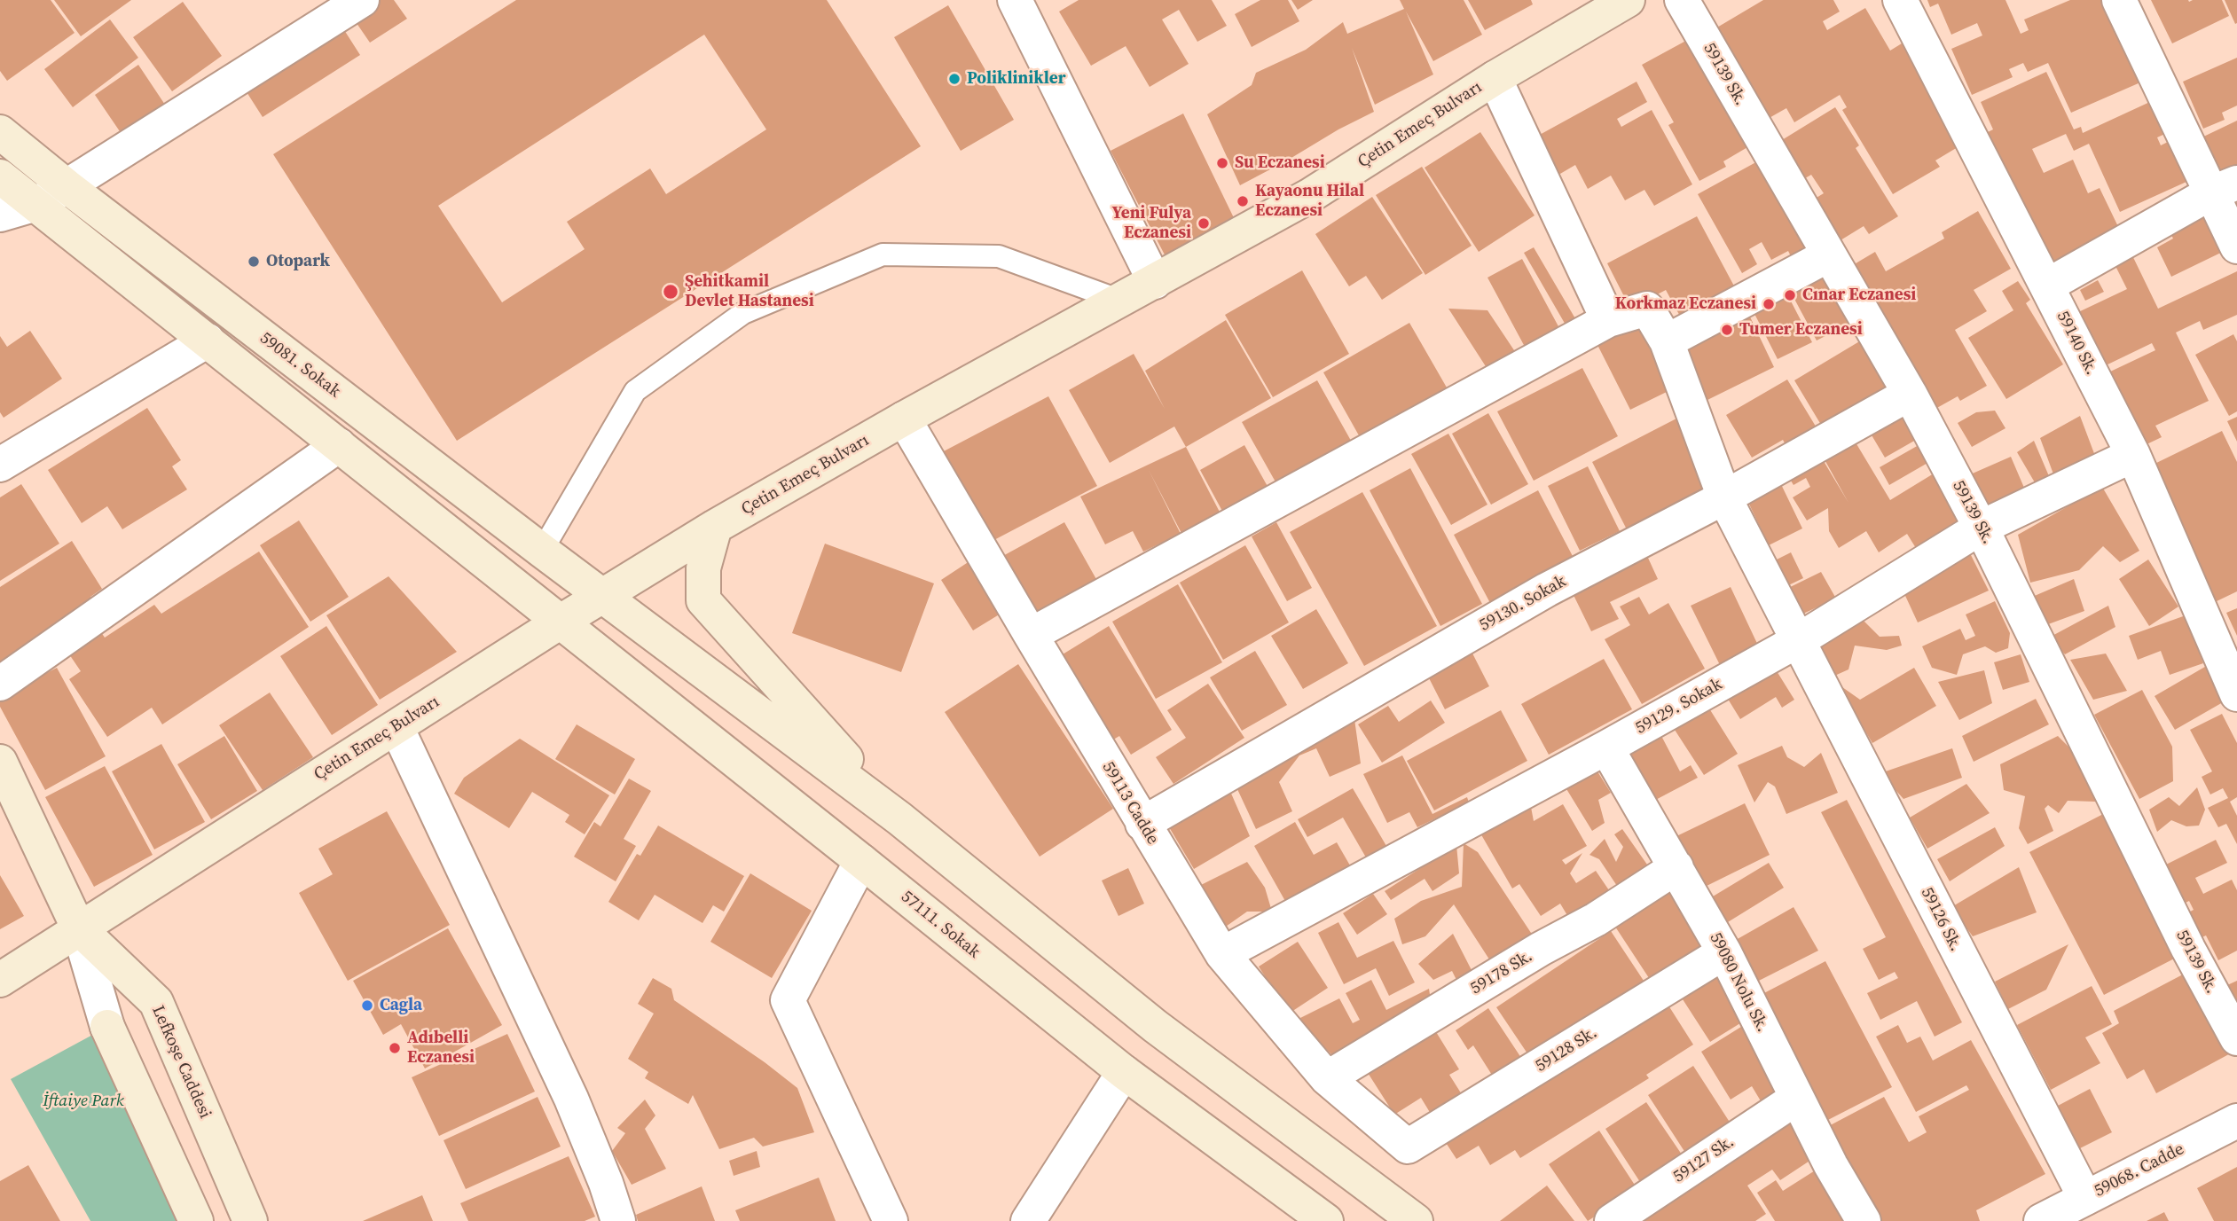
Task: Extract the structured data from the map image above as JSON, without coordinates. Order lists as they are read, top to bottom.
{
  "streets": {
    "main road": [
      "Çetin Emeç Bulvarı",
      "59081. Sokak",
      "57111. Sokak",
      "Lefkoşe Caddesi"
    ],
    "street": [
      "59139 Sk.",
      "59140 Sk.",
      "59130. Sokak",
      "59129. Sokak",
      "59113 Cadde",
      "59126 Sk.",
      "59178 Sk.",
      "59080 Nolu Sk.",
      "59128 Sk.",
      "59127 Sk.",
      "59068. Cadde"
    ]
  },
  "crossings": [
    ["59139 Sk.", "59130. Sokak"],
    ["59139 Sk.", "59129. Sokak"],
    ["Çetin Emeç Bulvarı", "59081. Sokak"],
    ["Çetin Emeç Bulvarı", "59113 Cadde"],
    ["Çetin Emeç Bulvarı", "57111. Sokak"],
    ["Çetin Emeç Bulvarı", "Lefkoşe Caddesi"],
    ["59140 Sk.", "59129. Sokak"],
    ["59130. Sokak", "59113 Cadde"],
    ["59130. Sokak", "59126 Sk."],
    ["59129. Sokak", "59113 Cadde"],
    ["59129. Sokak", "59126 Sk."],
    ["59129. Sokak", "59080 Nolu Sk."],
    ["59113 Cadde", "59178 Sk."],
    ["59113 Cadde", "59128 Sk."],
    ["59126 Sk.", "59068. Cadde"],
    ["59178 Sk.", "59080 Nolu Sk."],
    ["59080 Nolu Sk.", "59128 Sk."],
    ["59080 Nolu Sk.", "59127 Sk."]
  ],
  "parks": ["İftaiye Park"],
  "places": [
    "Poliklinikler",
    "Su Eczanesi",
    "Kayaonu Hilal Eczanesi",
    "Yeni Fulya Eczanesi",
    "Otopark",
    "Şehitkamil Devlet Hastanesi",
    "Cınar Eczanesi",
    "Korkmaz Eczanesi",
    "Tumer Eczanesi",
    "Cagla",
    "Adıbelli Eczanesi"
  ]
}
